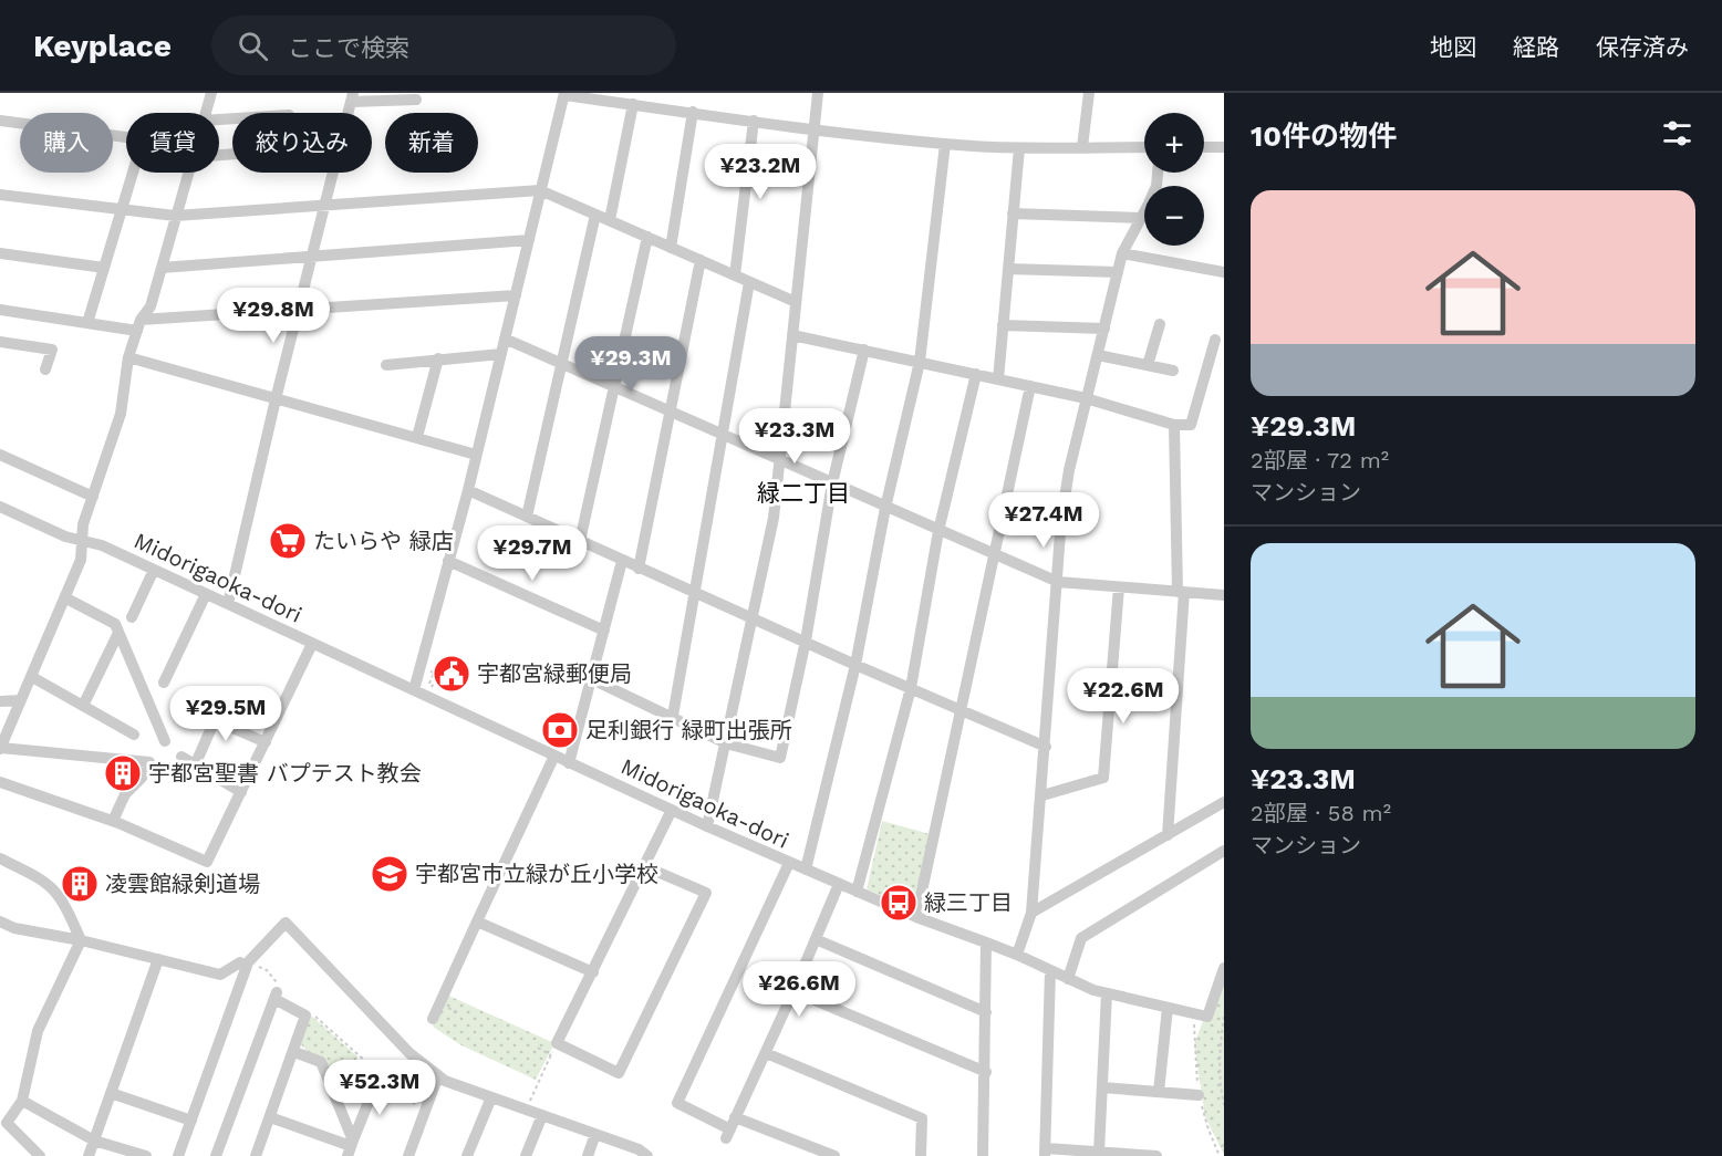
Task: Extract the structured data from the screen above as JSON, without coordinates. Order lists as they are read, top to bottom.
{
  "streets": {
    "street": ["Midorigaoka-dori"]
  },
  "districts": ["緑二丁目"],
  "places": {
    "supermarket": ["たいらや 緑店"],
    "public building": ["宇都宮緑郵便局"],
    "bank": ["足利銀行 緑町出張所"],
    "building": ["宇都宮聖書 バプテスト教会", "凌雲館緑剣道場"],
    "school or university": ["宇都宮市立緑が丘小学校"],
    "bus stop": ["緑三丁目"]
  },
  "page": {
    "header": "Keyplace",
    "search": "ここで検索",
    "nav": ["地図", "経路", "保存済み"],
    "heading": "10件の物件",
    "map_buttons": ["+", "−"],
    "chip": [
      "購入",
      "賃貸",
      "絞り込み",
      "新着"
    ],
    "price": [
      "¥23.2M",
      "¥29.8M",
      "¥29.3M",
      "¥23.3M",
      "¥27.4M",
      "¥29.7M",
      "¥22.6M",
      "¥29.5M",
      "¥26.6M",
      "¥52.3M"
    ],
    "list": [
      {
        "name": "¥29.3M",
        "note": "2部屋 · 72 m² · マンション"
      },
      {
        "name": "¥23.3M",
        "note": "2部屋 · 58 m² · マンション"
      }
    ]
  }
}
